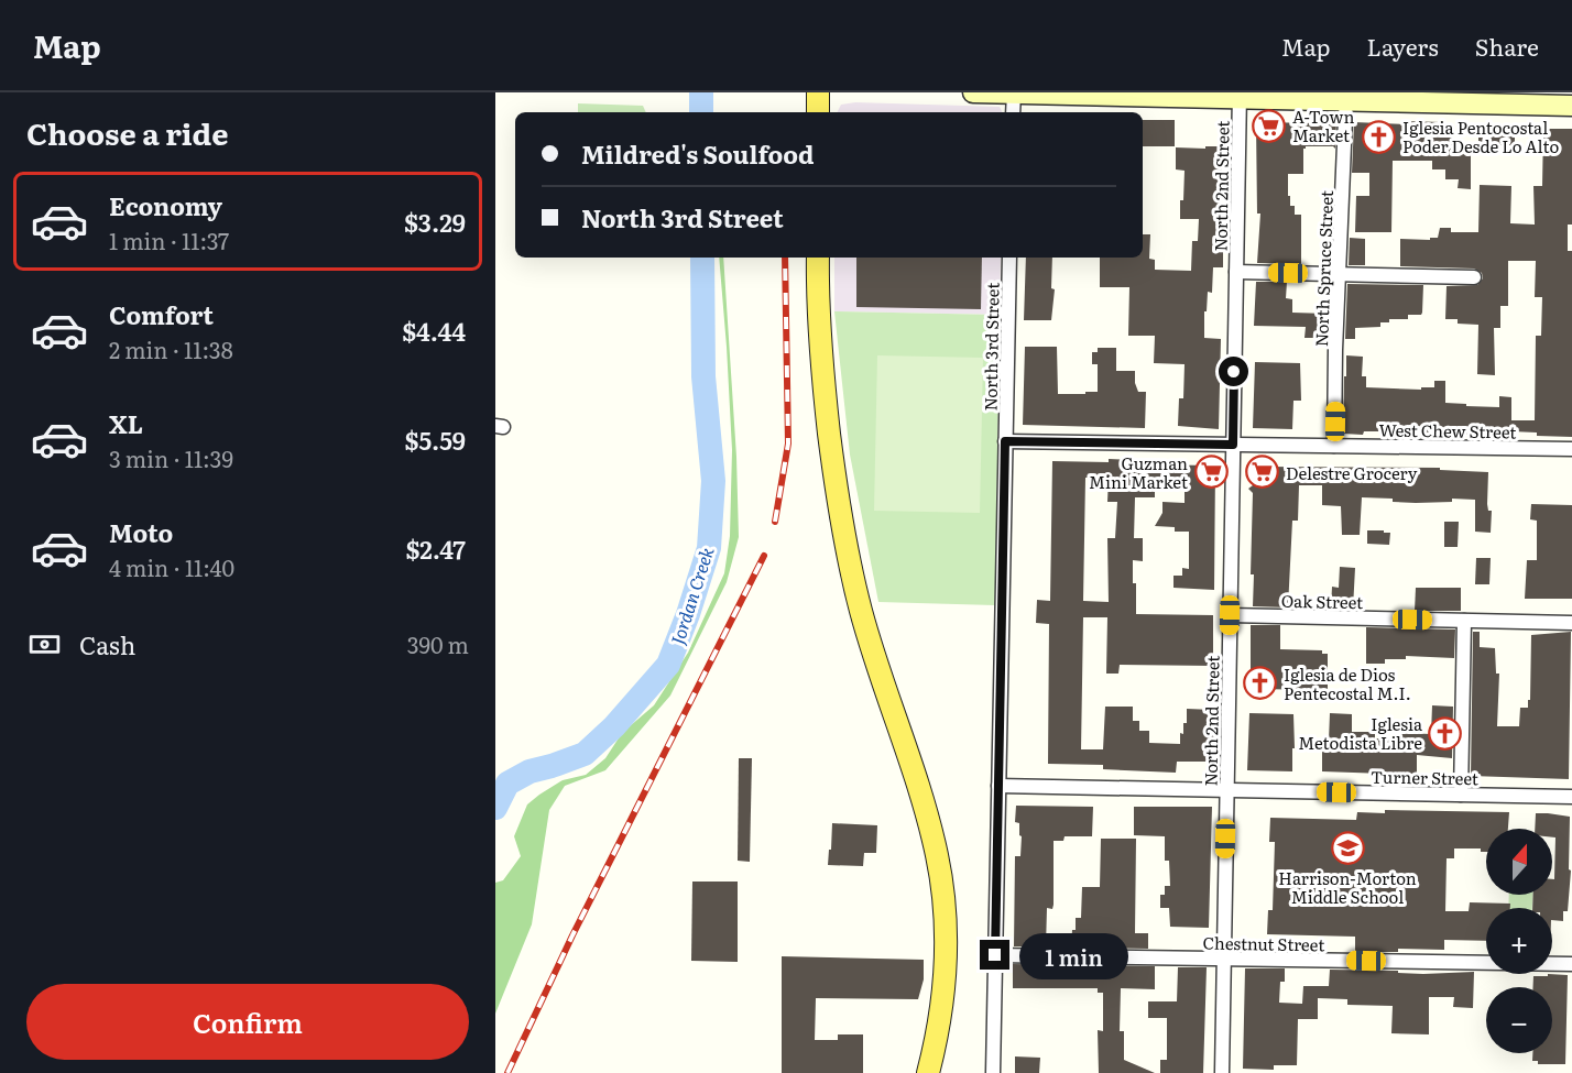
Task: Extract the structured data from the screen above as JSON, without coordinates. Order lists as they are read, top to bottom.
{
  "streets": {
    "street": [
      "North 2nd Street",
      "North Spruce Street",
      "North 3rd Street",
      "West Chew Street",
      "Oak Street",
      "Turner Street",
      "Chestnut Street"
    ]
  },
  "crossings": [
    ["North 2nd Street", "West Chew Street"],
    ["North 2nd Street", "Oak Street"],
    ["North 2nd Street", "Turner Street"],
    ["North 2nd Street", "Chestnut Street"],
    ["North Spruce Street", "West Chew Street"],
    ["North 3rd Street", "West Chew Street"],
    ["North 3rd Street", "Turner Street"],
    ["North 3rd Street", "Chestnut Street"]
  ],
  "water": ["Jordan Creek"],
  "places": {
    "supermarket": ["A-Town Market", "Guzman Mini Market", "Delestre Grocery"],
    "church": ["Iglesia Pentocostal Poder Desde Lo Alto", "Iglesia de Dios Pentecostal M.I.", "Iglesia Metodista Libre"],
    "school or university": ["Harrison-Morton Middle School"]
  },
  "north": "top",
  "page": {
    "header": "Map",
    "nav": ["Map", "Layers", "Share"],
    "heading": "Choose a ride",
    "banner": ["Mildred's Soulfood", "North 3rd Street"],
    "list": [
      {
        "name": "Economy",
        "note": "1 min · 11:37",
        "value": "$3.29"
      },
      {
        "name": "Comfort",
        "note": "2 min · 11:38",
        "value": "$4.44"
      },
      {
        "name": "XL",
        "note": "3 min · 11:39",
        "value": "$5.59"
      },
      {
        "name": "Moto",
        "note": "4 min · 11:40",
        "value": "$2.47"
      }
    ],
    "pay": ["Cash", "390 m"],
    "map_buttons": ["+", "−"],
    "bubble": "1 min",
    "buttons": "Confirm"
  }
}
